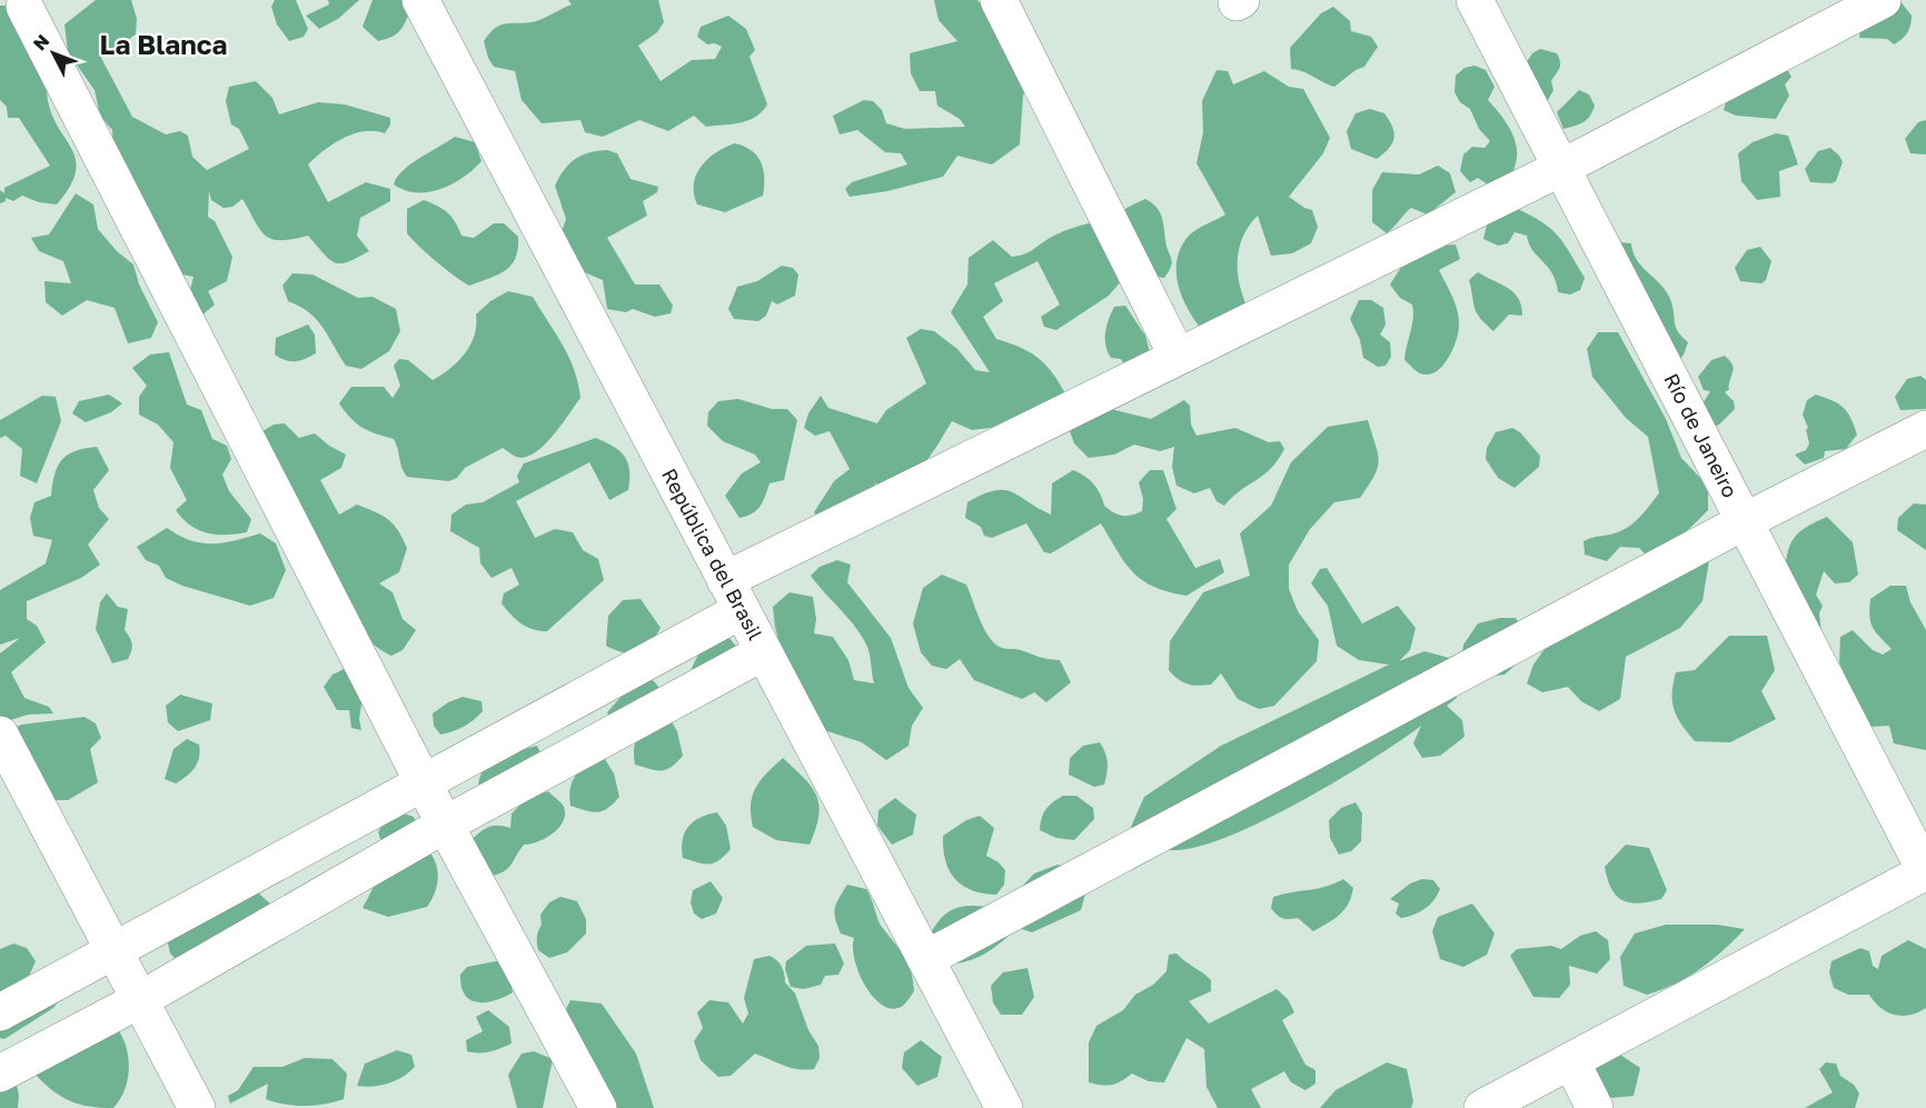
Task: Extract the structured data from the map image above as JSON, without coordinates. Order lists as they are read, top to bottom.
{
  "streets": {
    "street": ["Río de Janeiro", "República del Brasil"]
  },
  "districts": ["La Blanca"],
  "north": "top left"
}
